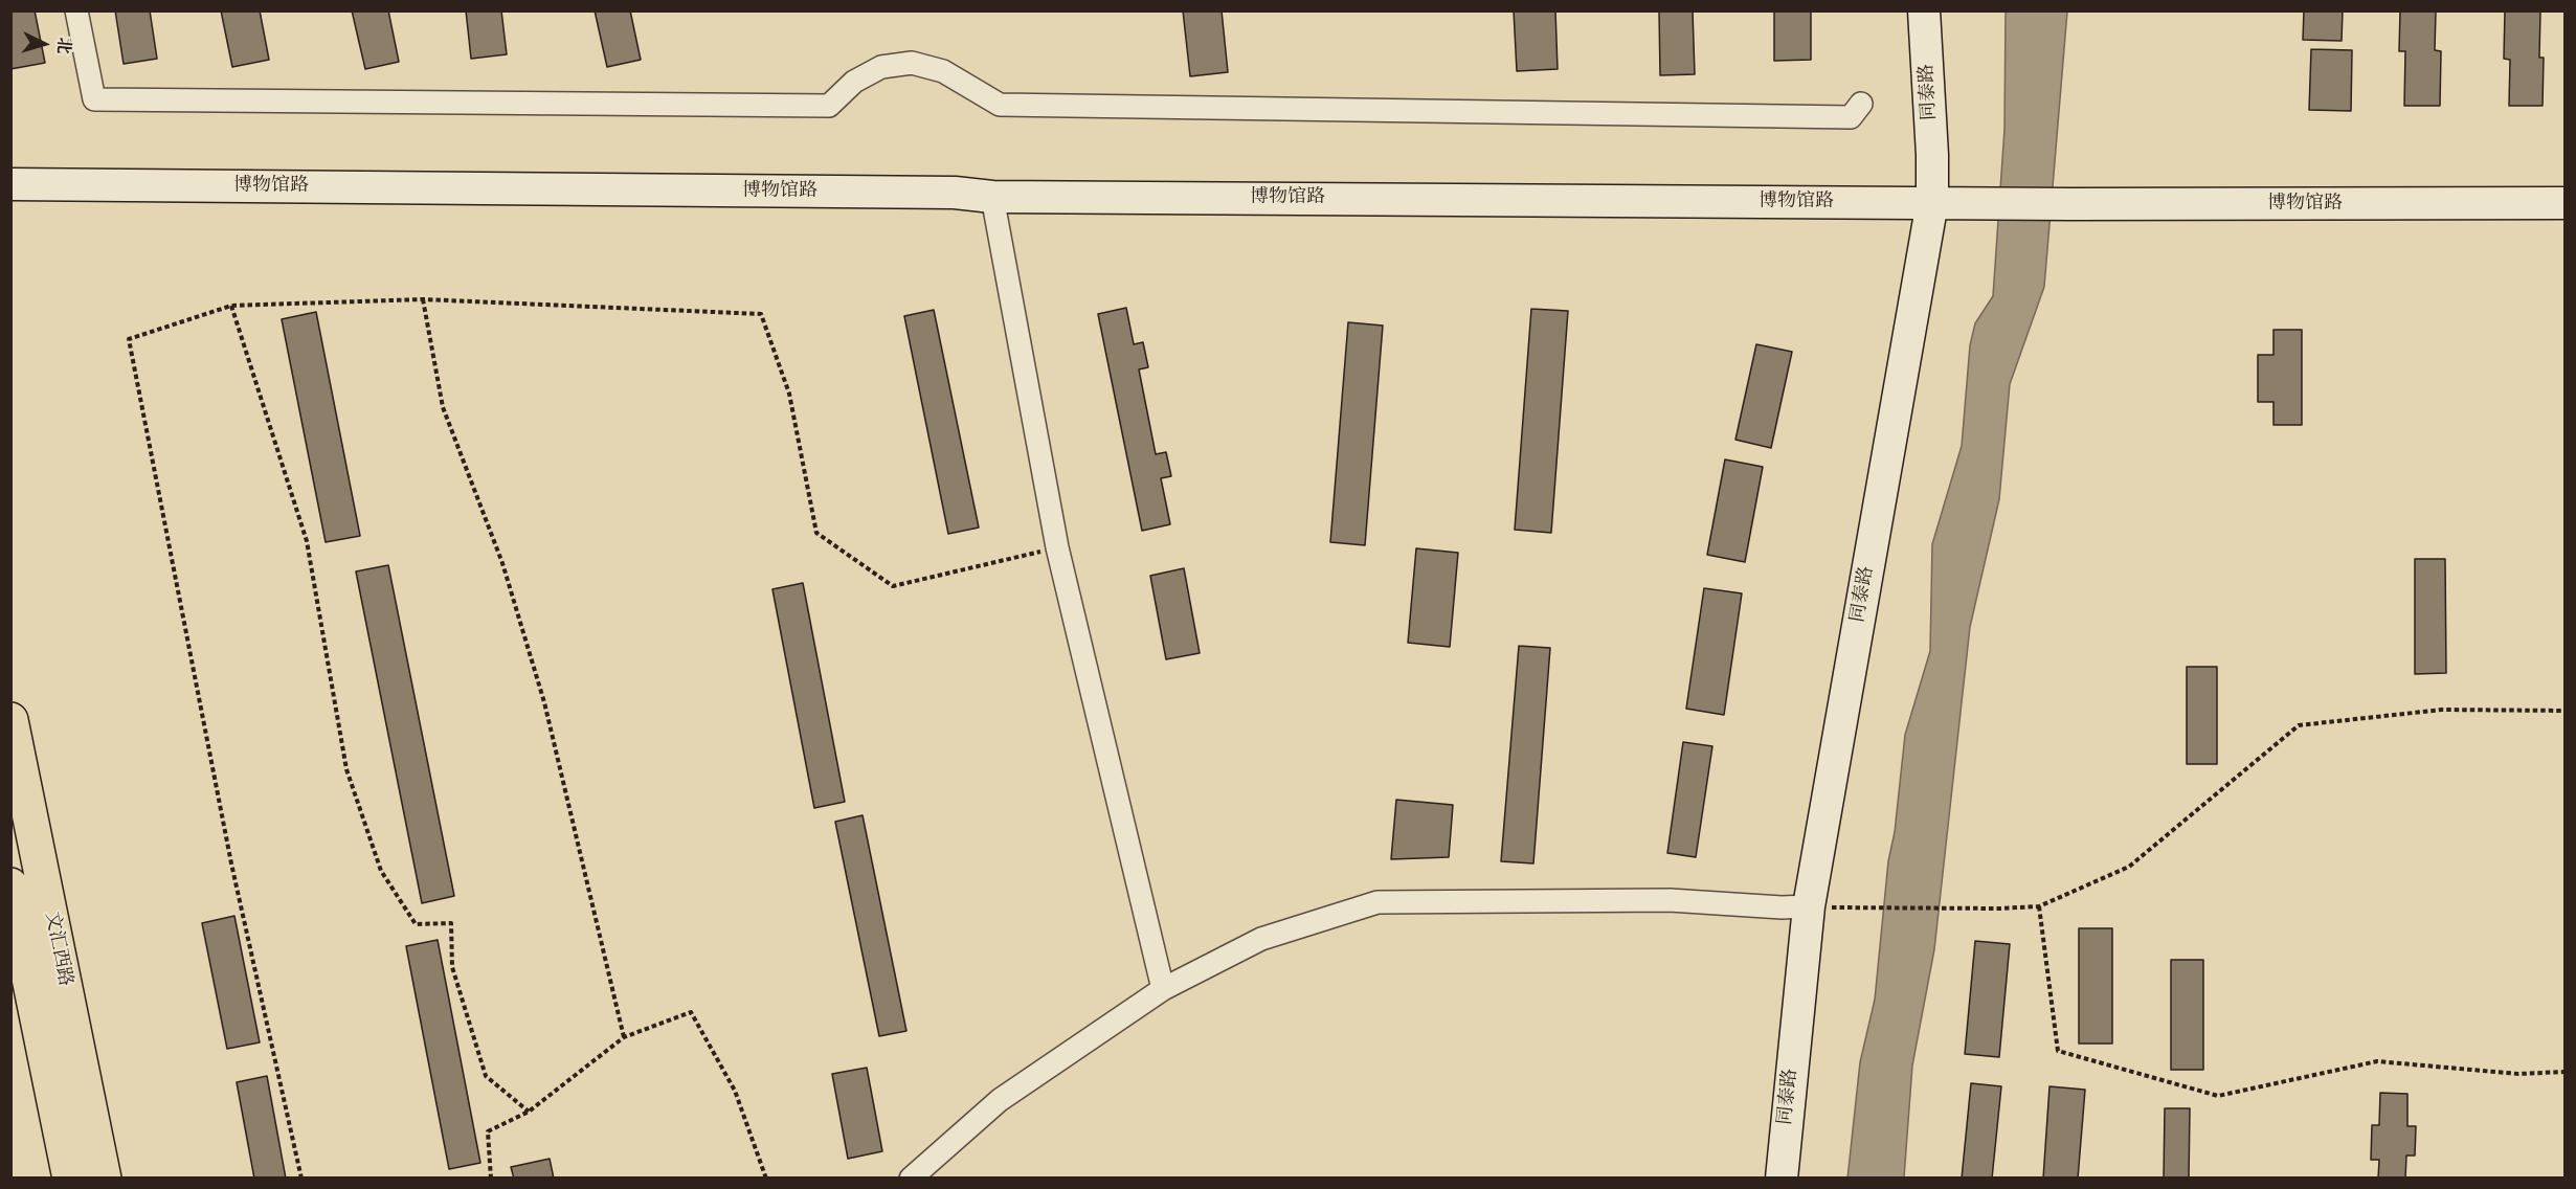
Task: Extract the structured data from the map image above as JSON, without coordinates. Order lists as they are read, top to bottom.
{
  "streets": {
    "main road": ["文汇西路"],
    "street": ["同泰路", "博物馆路"]
  },
  "crossings": [
    ["同泰路", "博物馆路"]
  ],
  "north": "right"
}
